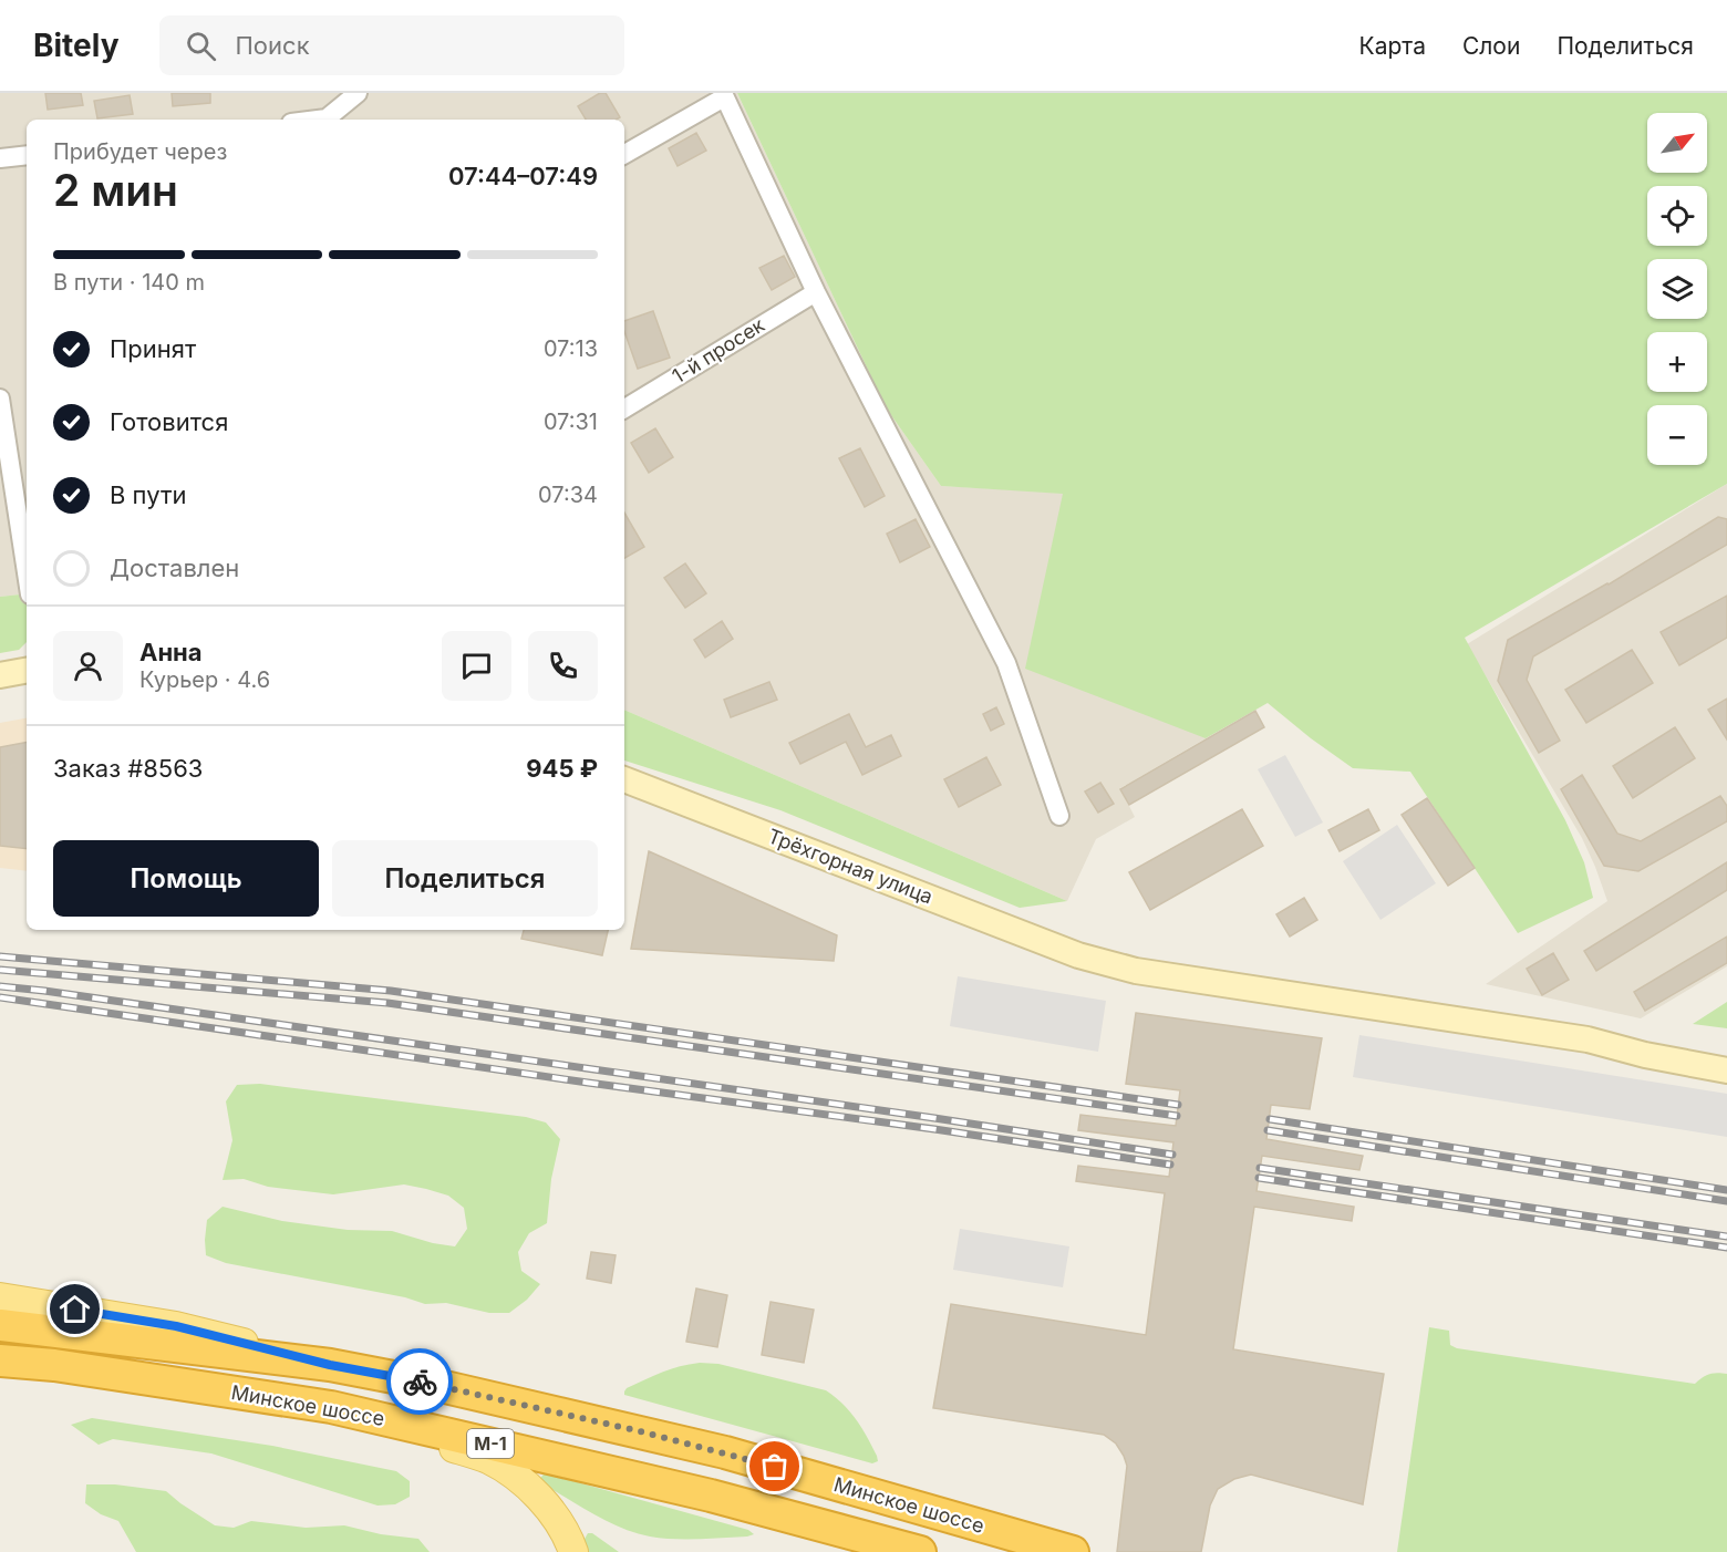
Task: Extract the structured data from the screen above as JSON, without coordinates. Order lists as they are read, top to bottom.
{
  "streets": {
    "highway": ["Минское шоссе", "М-1"],
    "street": ["1-й просек", "Трёхгорная улица"]
  },
  "north": "top right",
  "page": {
    "header": "Bitely",
    "search": "Поиск",
    "nav": ["Карта", "Слои", "Поделиться"],
    "map_buttons": ["+", "−"],
    "heading": ["2 мин", "Прибудет через", "07:44–07:49"],
    "panel": [
      "Анна",
      "Курьер · 4.6",
      "Заказ #8563",
      "945 ₽"
    ],
    "bar": "В пути · 140 m",
    "list": [
      ["Принят", "07:13"],
      ["Готовится", "07:31"],
      ["В пути", "07:34"],
      "Доставлен"
    ],
    "buttons": ["Помощь", "Поделиться"]
  }
}
